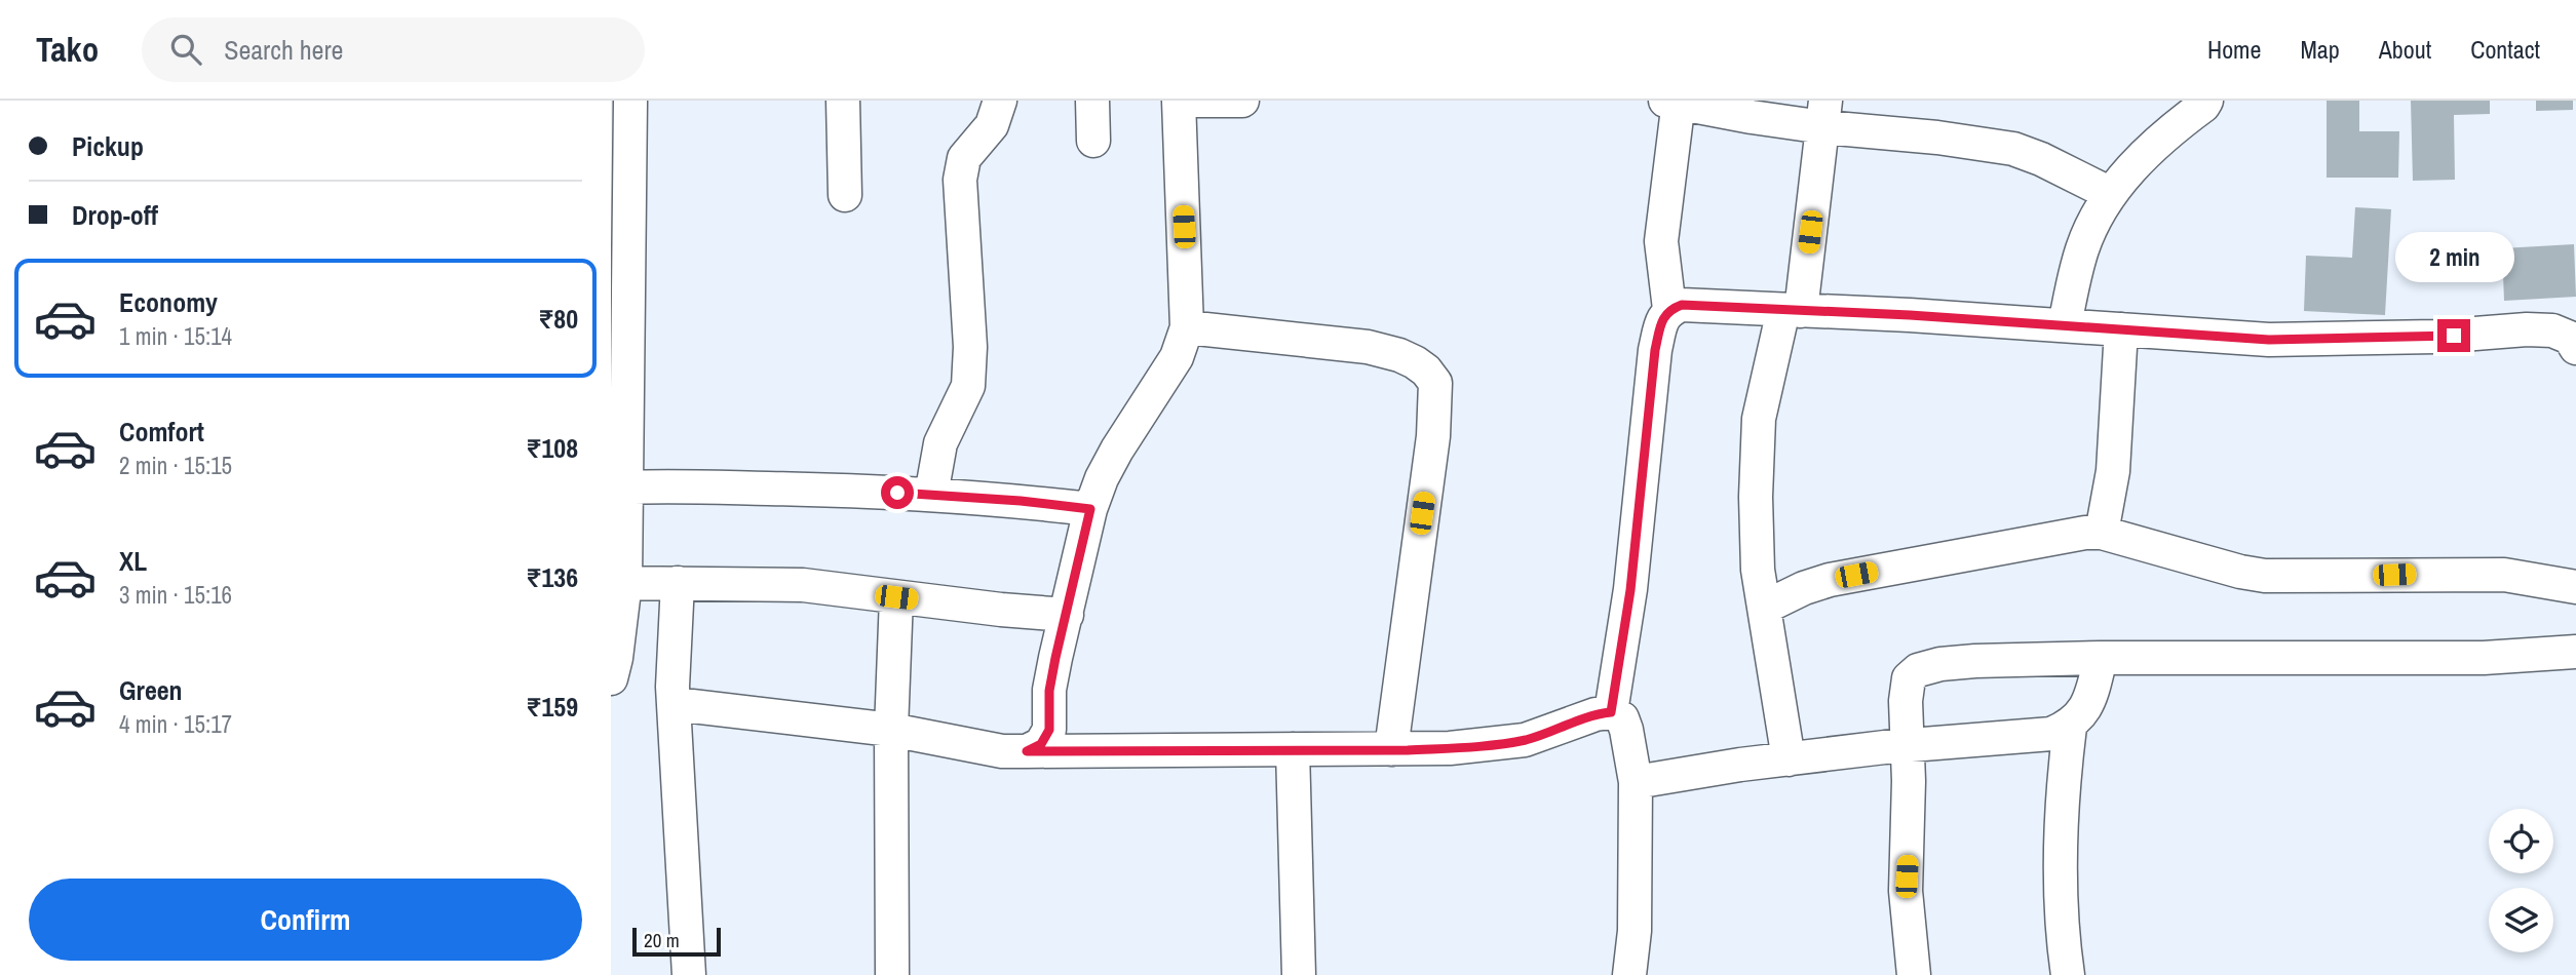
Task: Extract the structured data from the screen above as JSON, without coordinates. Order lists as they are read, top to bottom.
{
  "scale_bar": "20 m",
  "page": {
    "header": "Tako",
    "search": "Search here",
    "nav": [
      "Home",
      "Map",
      "About",
      "Contact"
    ],
    "banner": ["Pickup", "Drop-off"],
    "bubble": "2 min",
    "list": [
      {
        "name": "Economy",
        "note": "1 min · 15:14",
        "value": "₹80"
      },
      {
        "name": "Comfort",
        "note": "2 min · 15:15",
        "value": "₹108"
      },
      {
        "name": "XL",
        "note": "3 min · 15:16",
        "value": "₹136"
      },
      {
        "name": "Green",
        "note": "4 min · 15:17",
        "value": "₹159"
      }
    ],
    "buttons": "Confirm",
    "scale": "20 m"
  }
}
